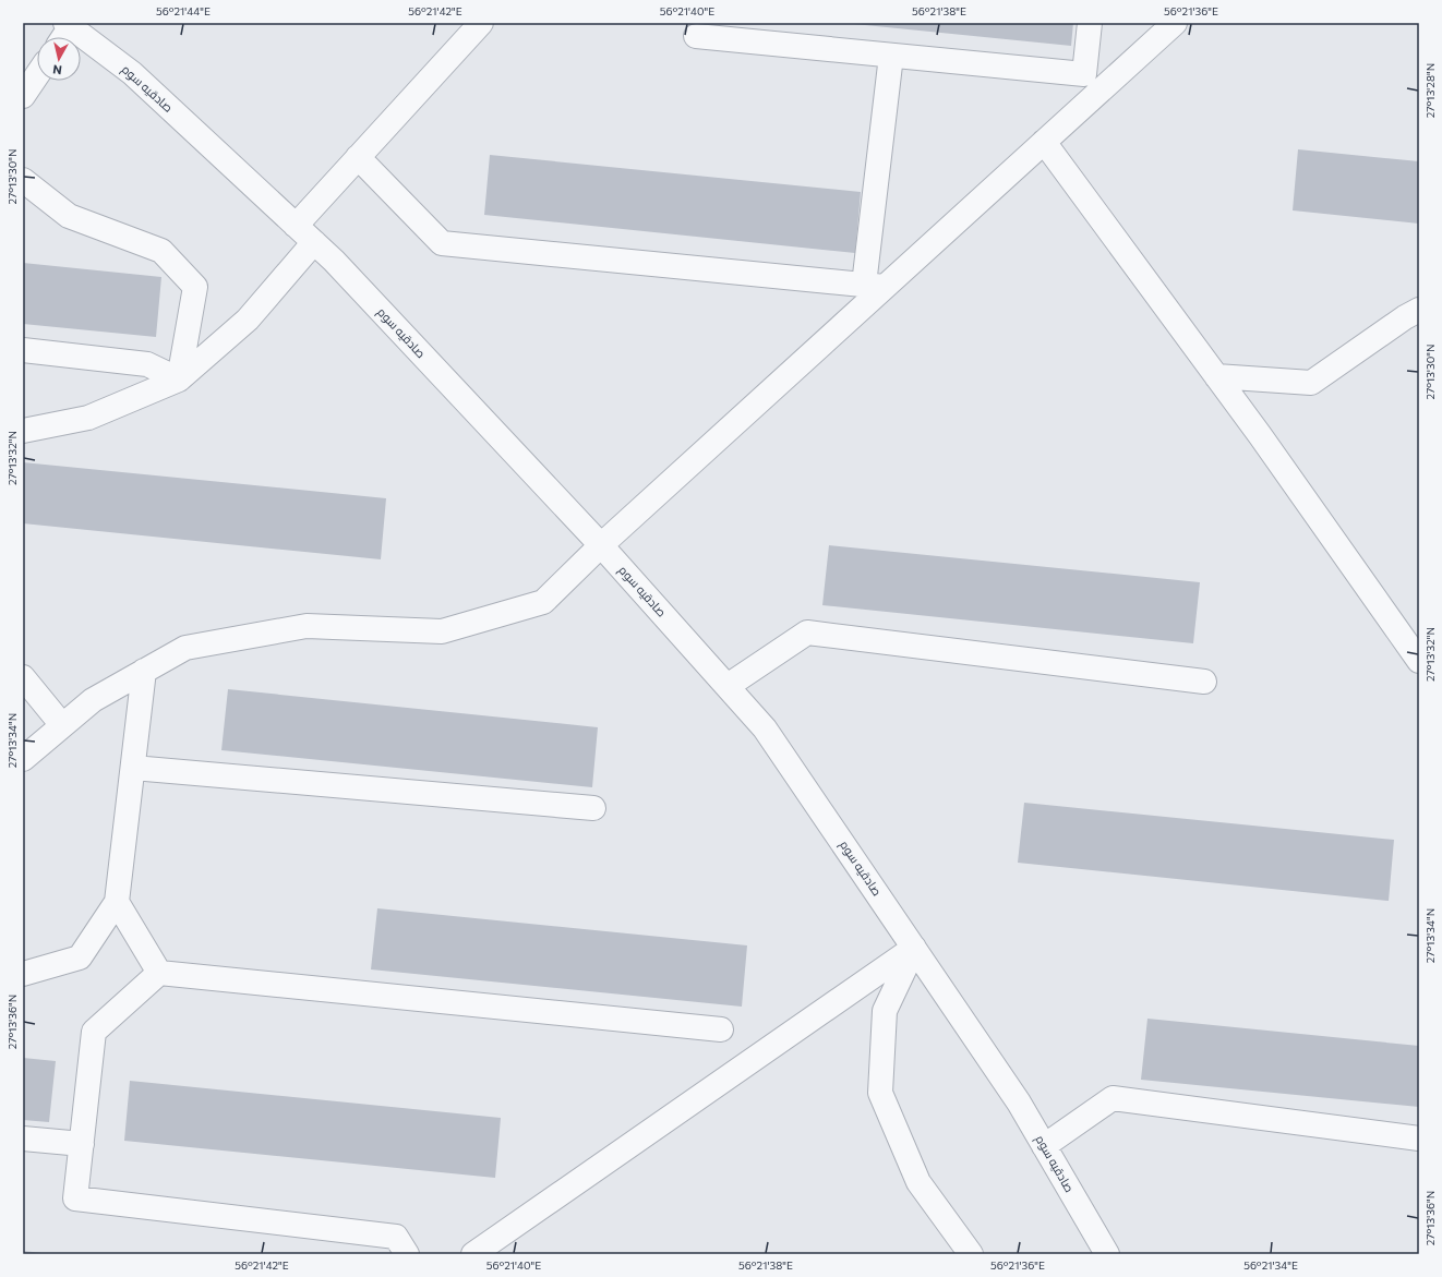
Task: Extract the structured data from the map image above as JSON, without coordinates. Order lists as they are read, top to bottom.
{
  "streets": {
    "street": ["صادقیه سوم"]
  },
  "north": "bottom",
  "coordinates": [
    "56°21'44\"E",
    "56°21'42\"E",
    "56°21'40\"E",
    "56°21'38\"E",
    "56°21'36\"E",
    "27°13'28\"N",
    "27°13'30\"N",
    "27°13'32\"N",
    "27°13'34\"N",
    "27°13'36\"N",
    "56°21'34\"E"
  ]
}
